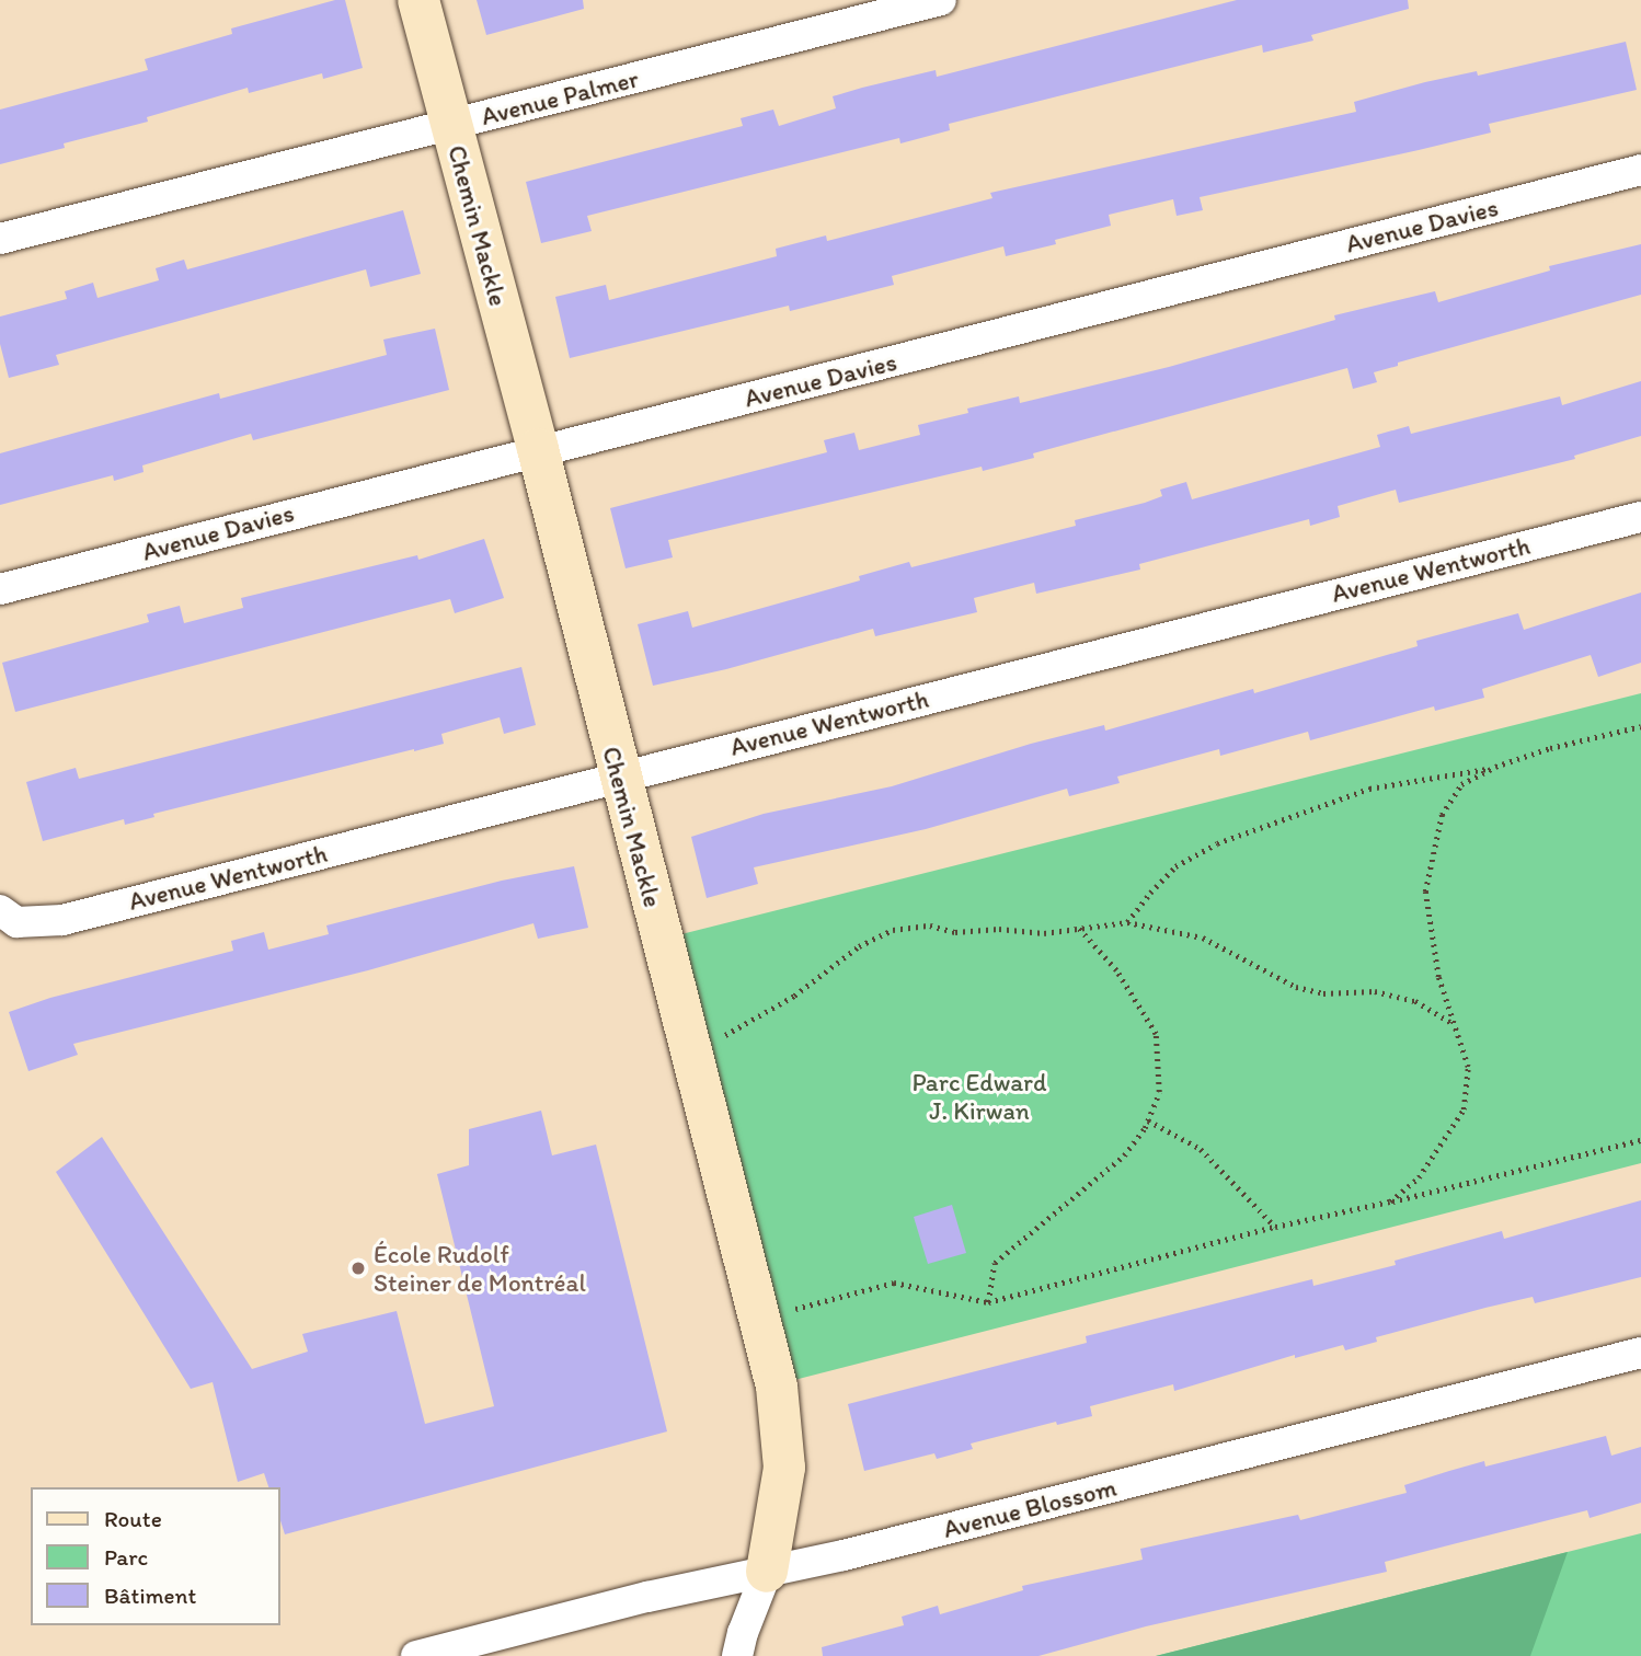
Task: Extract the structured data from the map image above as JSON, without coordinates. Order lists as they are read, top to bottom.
{
  "streets": {
    "street": [
      "Avenue Palmer",
      "Chemin Mackle",
      "Avenue Davies",
      "Avenue Wentworth",
      "Avenue Blossom"
    ]
  },
  "crossings": [
    ["Avenue Palmer", "Chemin Mackle"],
    ["Chemin Mackle", "Avenue Davies"],
    ["Chemin Mackle", "Avenue Wentworth"],
    ["Chemin Mackle", "Avenue Blossom"]
  ],
  "parks": ["Parc Edward J. Kirwan"],
  "places": ["École Rudolf Steiner de Montréal"],
  "legend": ["Route", "Parc", "Bâtiment"]
}
